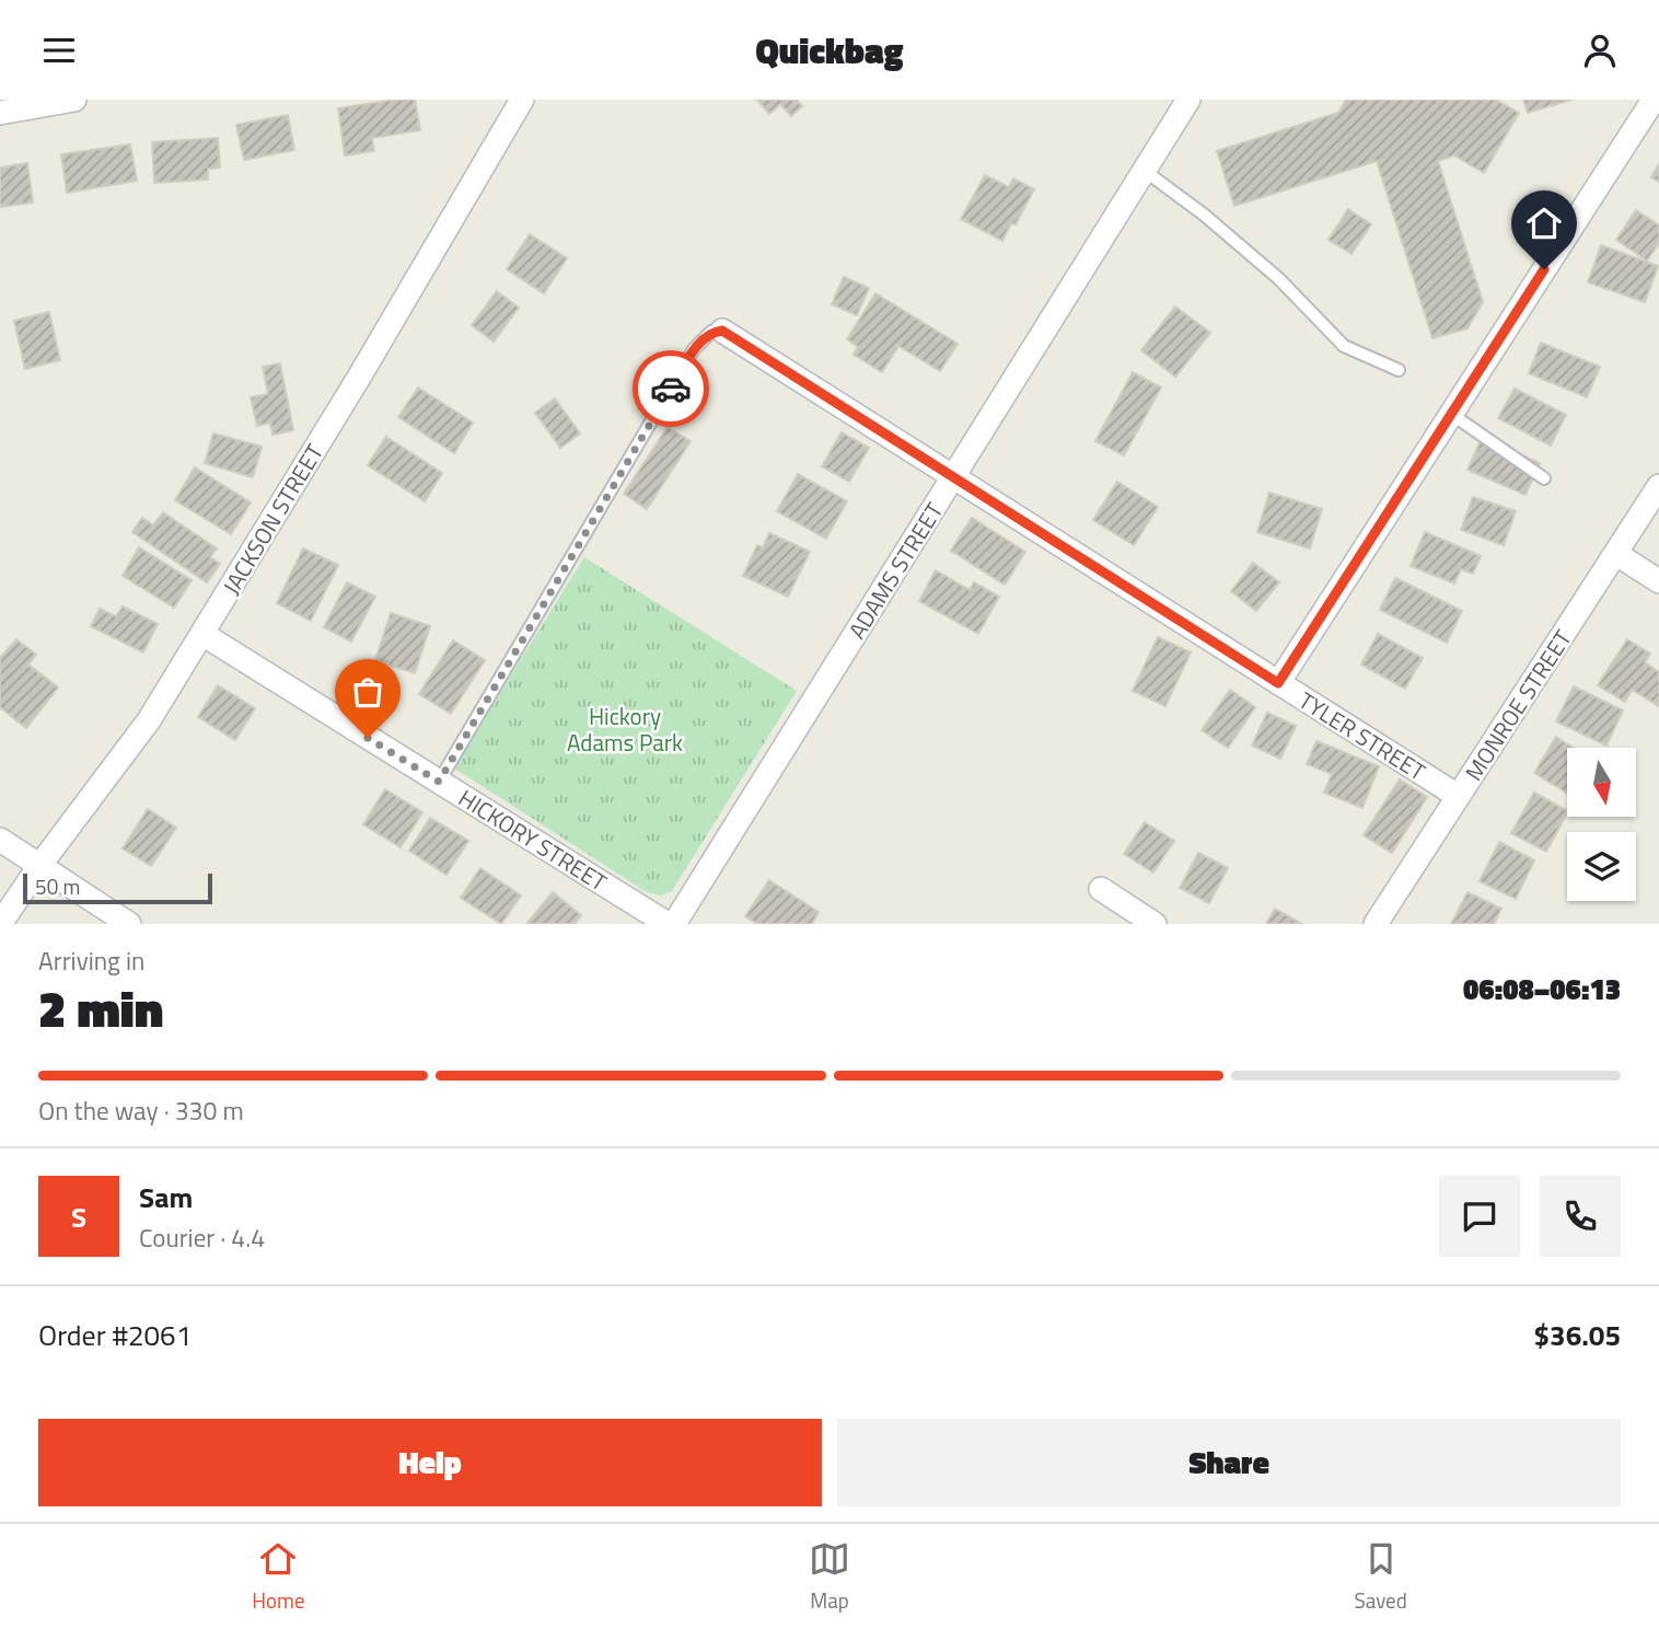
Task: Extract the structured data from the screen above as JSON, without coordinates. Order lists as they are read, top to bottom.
{
  "streets": {
    "street": [
      "JACKSON STREET",
      "ADAMS STREET",
      "MONROE STREET",
      "TYLER STREET",
      "HICKORY STREET"
    ]
  },
  "crossings": [
    ["JACKSON STREET", "HICKORY STREET"],
    ["ADAMS STREET", "TYLER STREET"],
    ["MONROE STREET", "TYLER STREET"]
  ],
  "parks": ["Hickory Adams Park"],
  "scale_bar": "50 m",
  "north": "bottom",
  "page": {
    "header": "Quickbag",
    "scale": "50 m",
    "heading": ["2 min", "Arriving in", "06:08–06:13"],
    "panel": [
      "Sam",
      "Courier · 4.4",
      "Order #2061",
      "$36.05"
    ],
    "bar": "On the way · 330 m",
    "round": "S",
    "buttons": ["Help", "Share"],
    "tabs": ["Home", "Map", "Saved"]
  }
}
